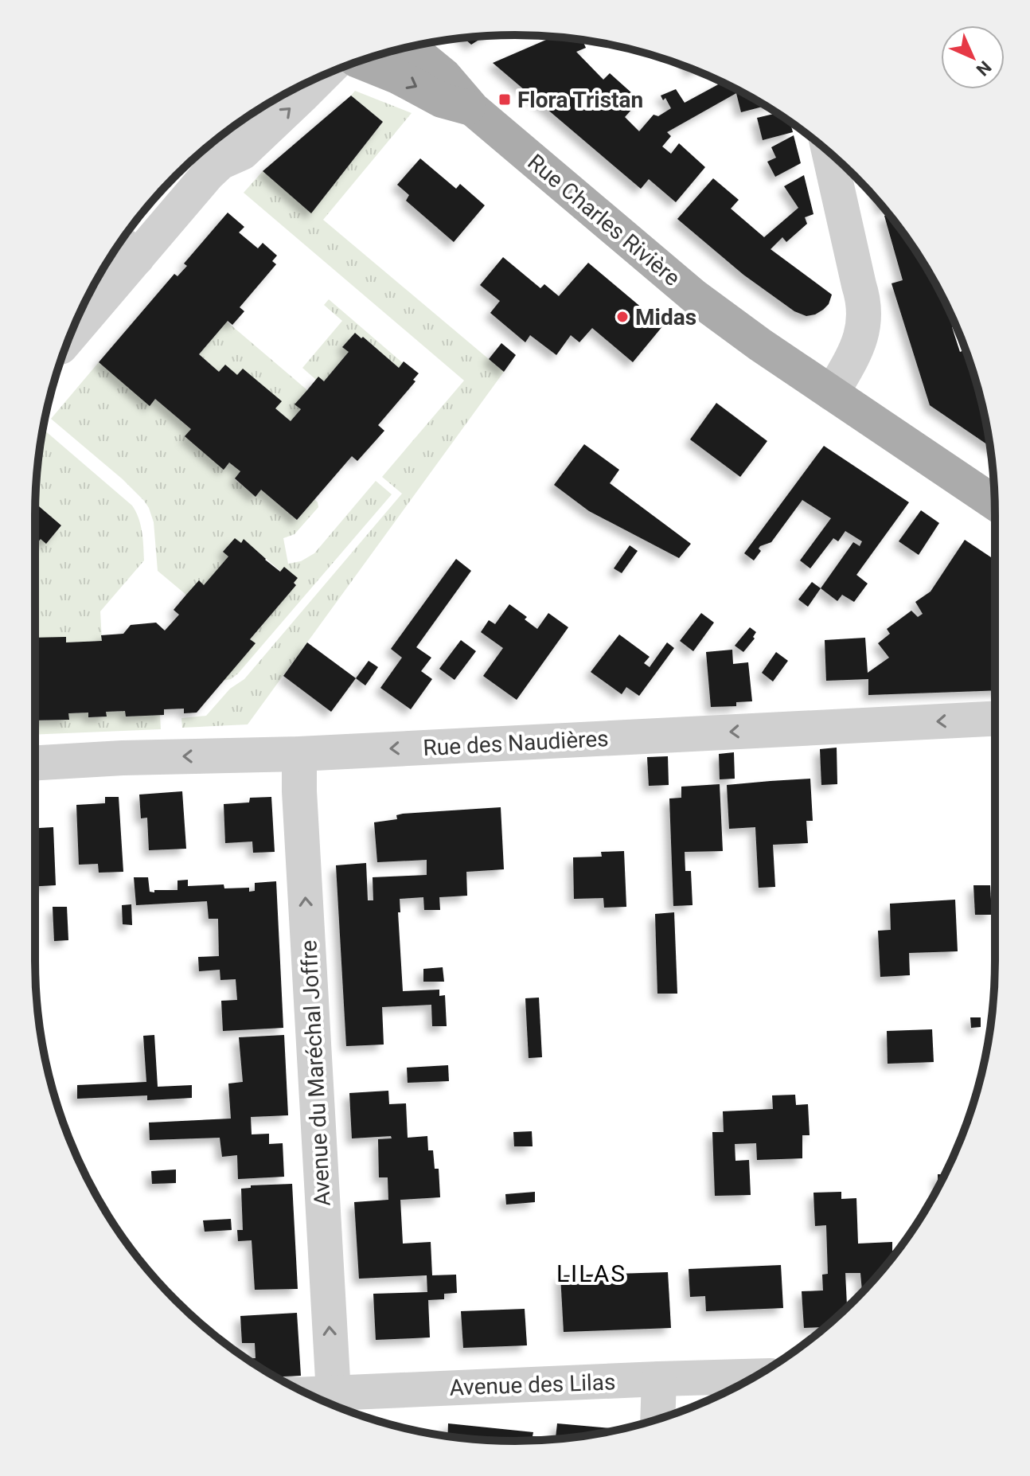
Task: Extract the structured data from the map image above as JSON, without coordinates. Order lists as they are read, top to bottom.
{
  "streets": {
    "main road": ["Rue Charles Rivière"],
    "street": ["Rue des Naudières", "Avenue du Maréchal Joffre", "Avenue des Lilas"]
  },
  "crossings": [
    ["Rue des Naudières", "Avenue du Maréchal Joffre"],
    ["Avenue du Maréchal Joffre", "Avenue des Lilas"]
  ],
  "one_way": ["Rue des Naudières", "Avenue du Maréchal Joffre"],
  "districts": ["LILAS"],
  "places": {
    "transit": ["Flora Tristan"],
    "other": ["Midas"]
  },
  "north": "bottom right"
}
